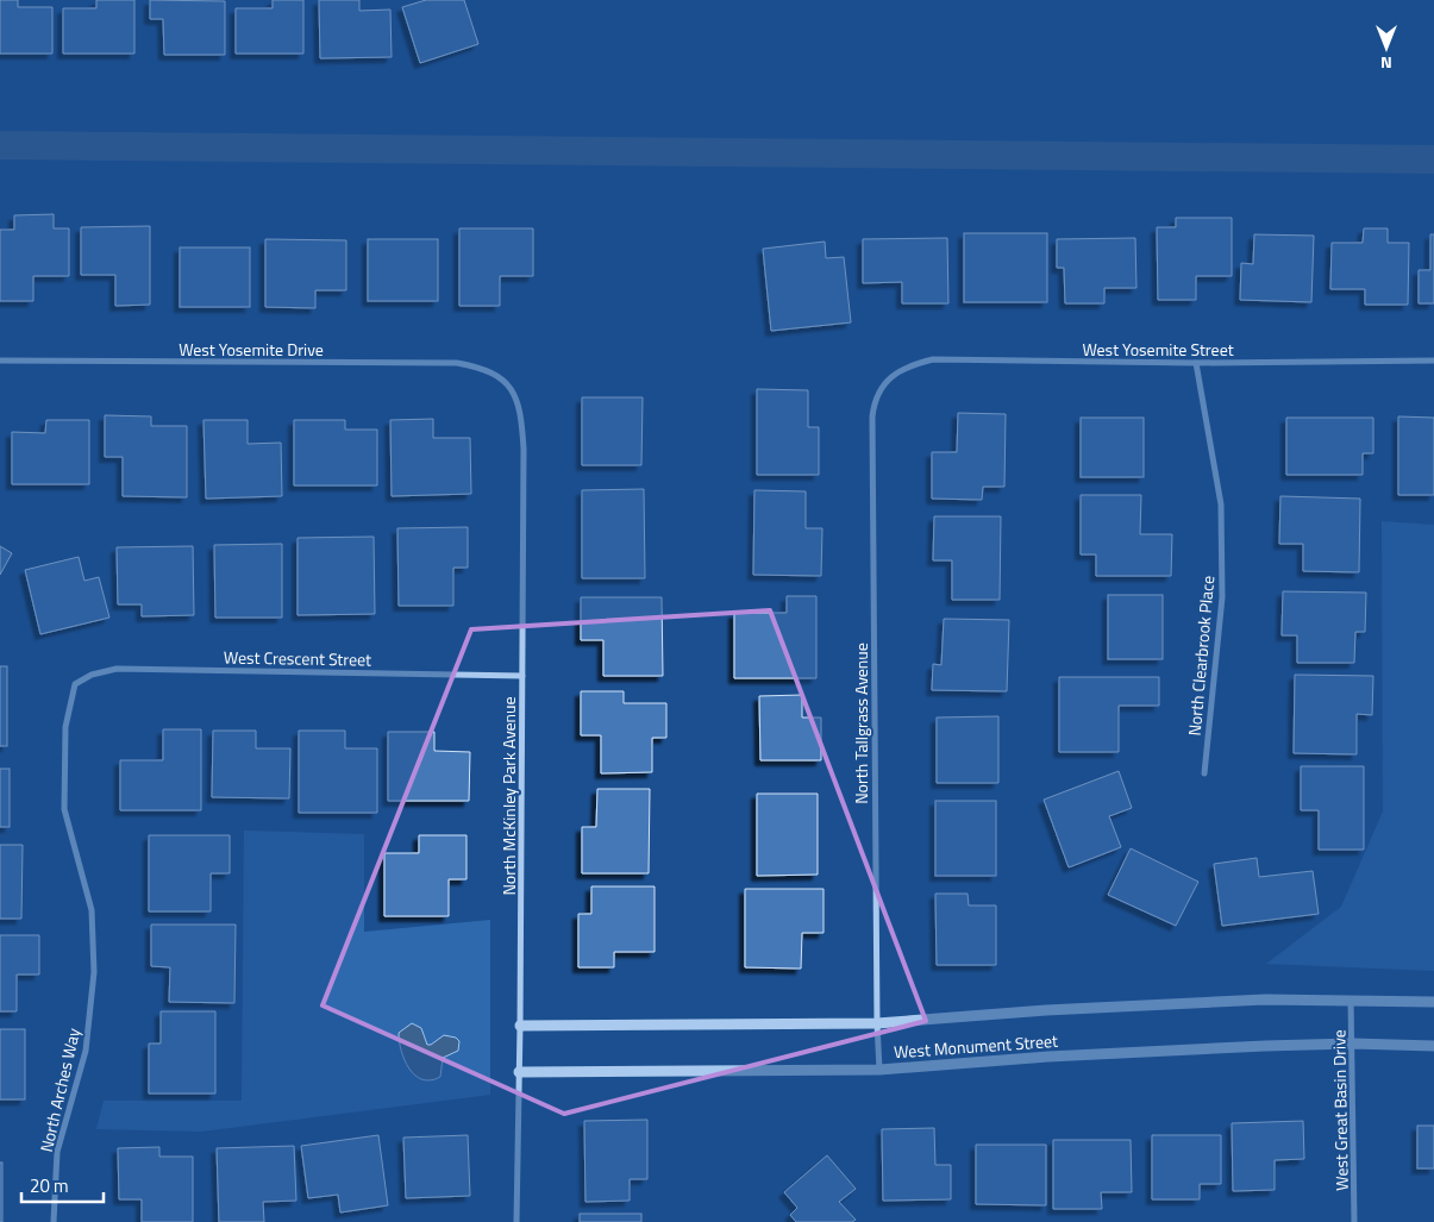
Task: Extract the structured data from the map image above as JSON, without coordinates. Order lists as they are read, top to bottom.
{
  "streets": {
    "street": [
      "West Yosemite Drive",
      "West Yosemite Street",
      "North Clearbrook Place",
      "West Crescent Street",
      "North Tallgrass Avenue",
      "North McKinley Park Avenue",
      "West Monument Street",
      "North Arches Way",
      "West Great Basin Drive"
    ]
  },
  "crossings": [
    ["West Yosemite Drive", "North McKinley Park Avenue"],
    ["West Yosemite Street", "North Clearbrook Place"],
    ["West Yosemite Street", "North Tallgrass Avenue"],
    ["West Crescent Street", "North McKinley Park Avenue"],
    ["West Crescent Street", "North Arches Way"],
    ["North Tallgrass Avenue", "West Monument Street"],
    ["North McKinley Park Avenue", "West Monument Street"],
    ["West Monument Street", "West Great Basin Drive"]
  ],
  "scale_bar": "20 m",
  "north": "bottom"
}
